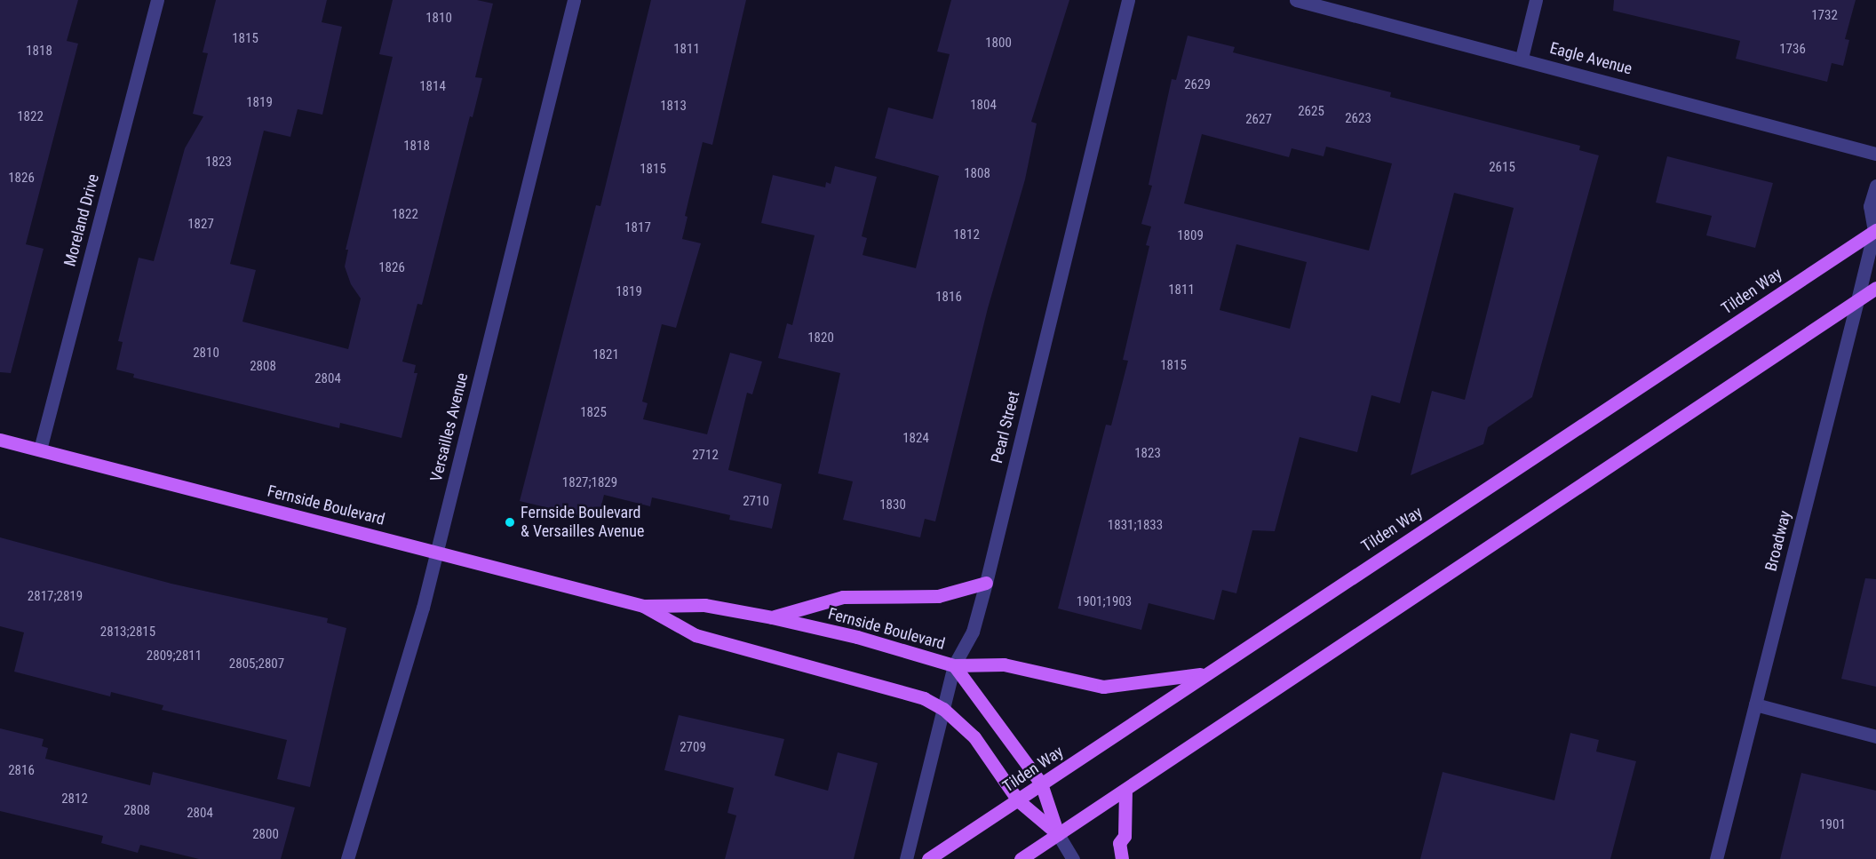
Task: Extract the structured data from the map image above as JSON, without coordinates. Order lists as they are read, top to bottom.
{
  "streets": {
    "main road": ["Tilden Way", "Fernside Boulevard"],
    "street": [
      "Eagle Avenue",
      "Moreland Drive",
      "Versailles Avenue",
      "Pearl Street",
      "Broadway"
    ]
  },
  "crossings": [
    ["Moreland Drive", "Fernside Boulevard"],
    ["Tilden Way", "Fernside Boulevard"],
    ["Tilden Way", "Broadway"],
    ["Versailles Avenue", "Fernside Boulevard"],
    ["Pearl Street", "Fernside Boulevard"]
  ],
  "places": ["Fernside Boulevard & Versailles Avenue"],
  "house_numbers": [
    "1732",
    "1810",
    "1815",
    "1800",
    "1811",
    "1736",
    "1818",
    "2629",
    "1814",
    "1819",
    "1804",
    "1813",
    "2625",
    "1822",
    "2623",
    "2627",
    "1818",
    "1823",
    "2615",
    "1815",
    "1808",
    "1826",
    "1822",
    "1827",
    "1817",
    "1812",
    "1809",
    "1826",
    "1811",
    "1819",
    "1816",
    "1820",
    "2810",
    "1821",
    "1815",
    "2808",
    "2804",
    "1825",
    "1824",
    "1823",
    "2712",
    "1827;1829",
    "2710",
    "1830",
    "1831;1833",
    "2817;2819",
    "1901;1903",
    "2813;2815",
    "2809;2811",
    "2805;2807",
    "2709",
    "2816",
    "2812",
    "2808",
    "2804",
    "1901",
    "2800"
  ]
}
